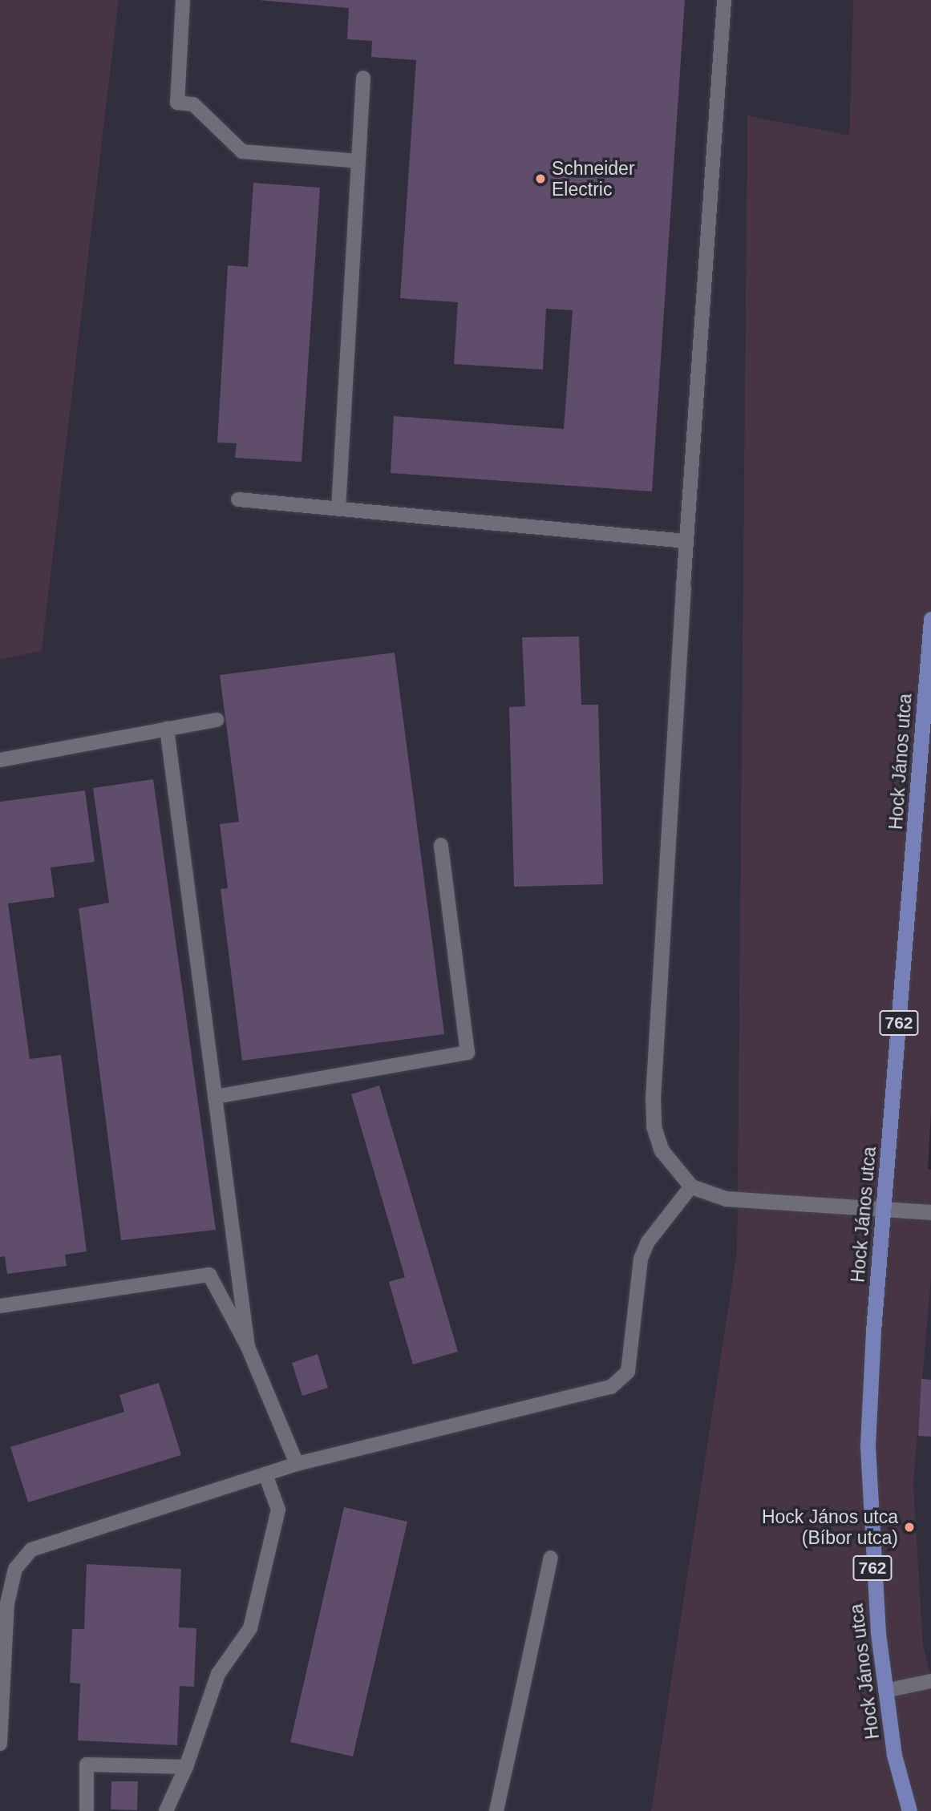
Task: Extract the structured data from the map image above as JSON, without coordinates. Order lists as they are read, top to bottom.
{
  "streets": {
    "main road": ["Hock János utca", "762"]
  },
  "places": ["Schneider Electric", "Hock János utca (Bíbor utca)"]
}
